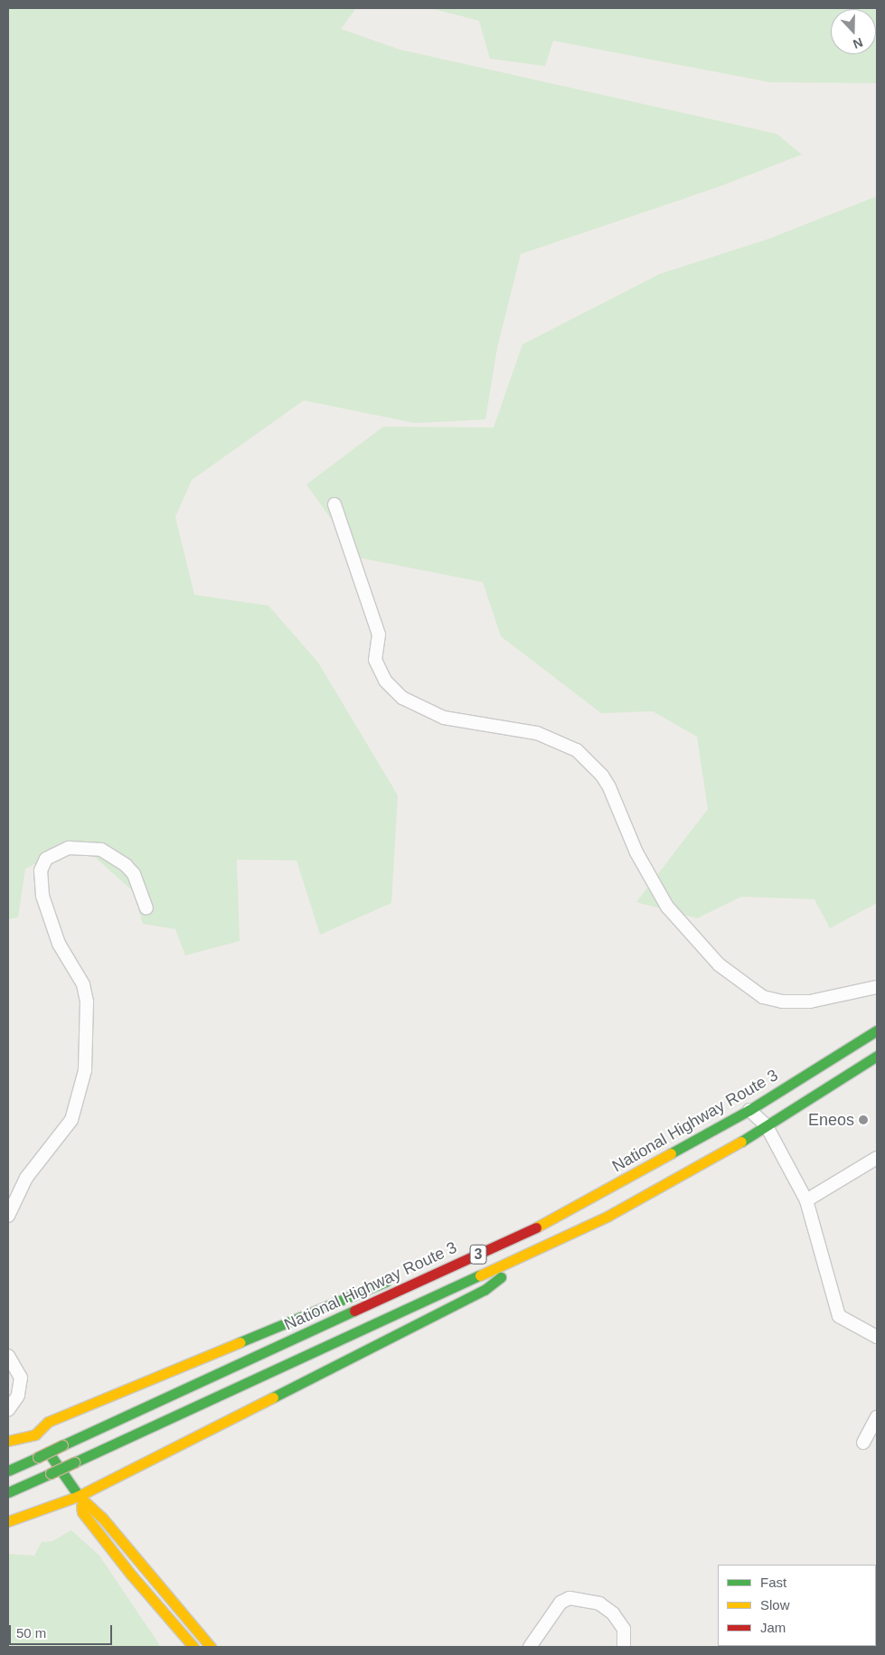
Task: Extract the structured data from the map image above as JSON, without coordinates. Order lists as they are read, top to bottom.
{
  "streets": {
    "main road": ["National Highway Route 3", "3"]
  },
  "places": ["Eneos"],
  "legend": ["Fast", "Slow", "Jam"],
  "scale_bar": "50 m",
  "north": "bottom"
}
